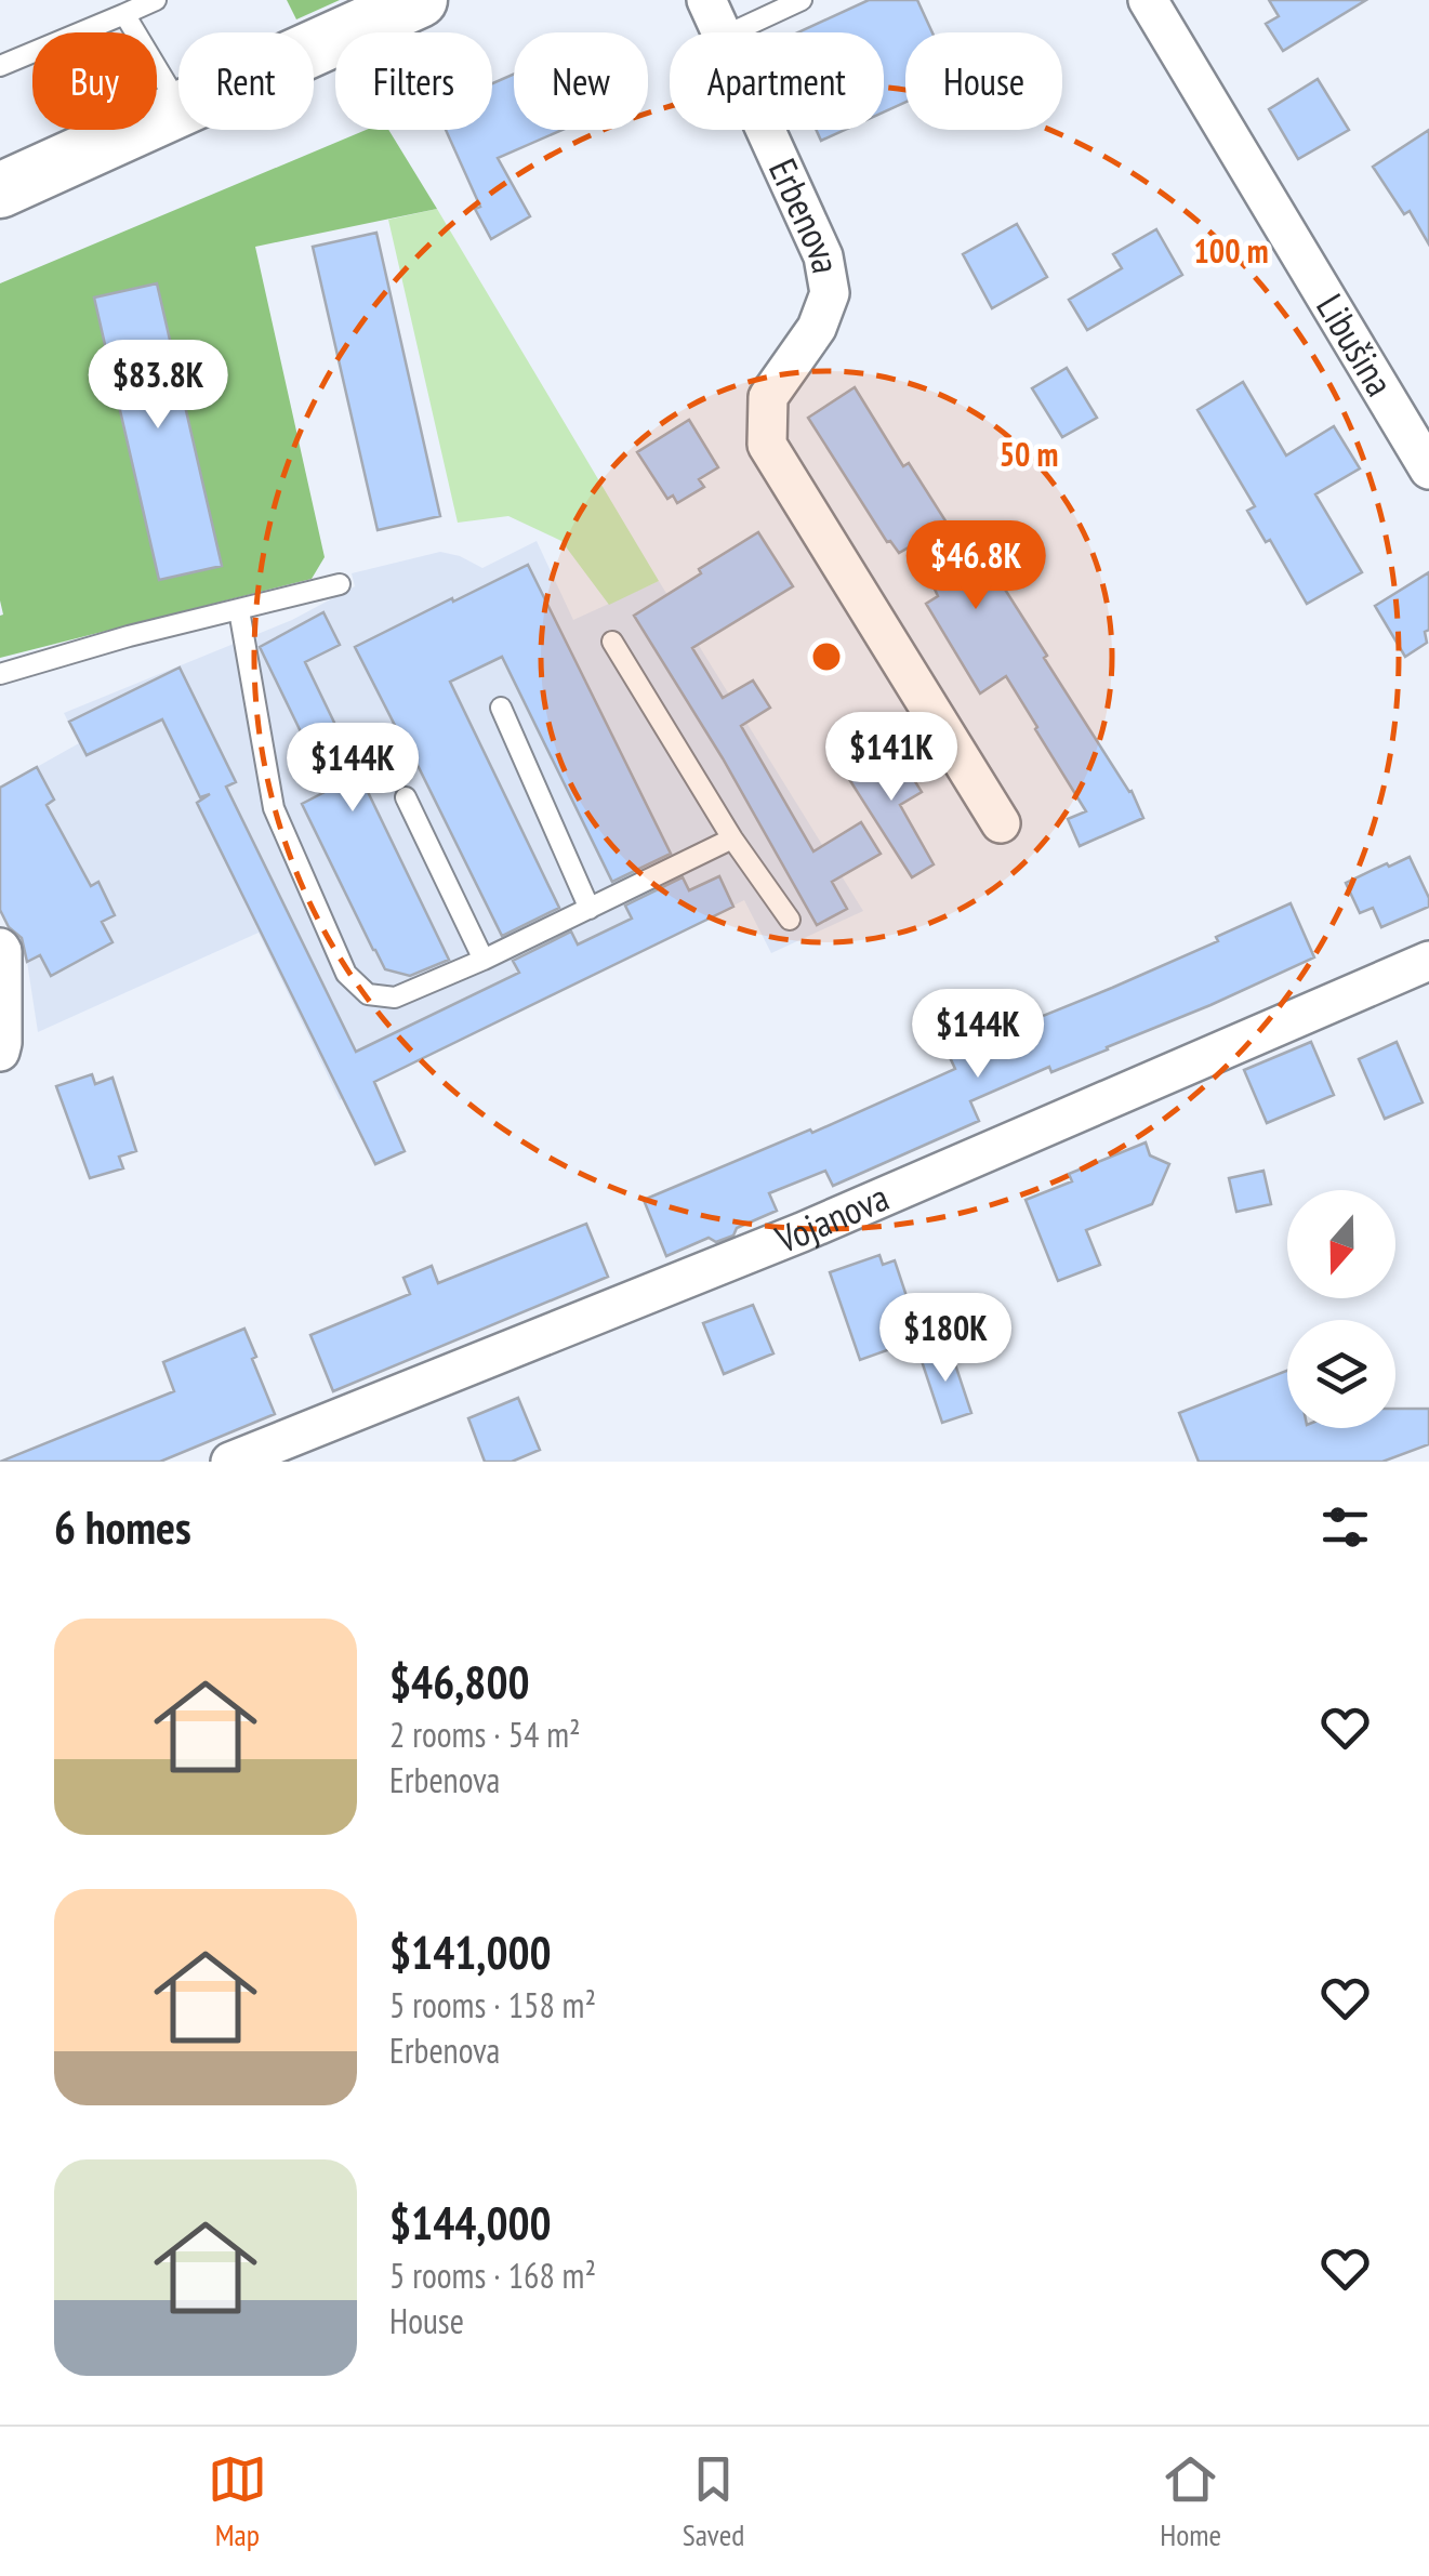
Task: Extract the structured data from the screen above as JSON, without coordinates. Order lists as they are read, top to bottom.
{
  "streets": {
    "street": ["Erbenova", "Libušina", "Vojanova"]
  },
  "north": "bottom",
  "page": {
    "chip": [
      "Buy",
      "Rent",
      "Filters",
      "New",
      "Apartment",
      "House"
    ],
    "price": [
      "$83.8K",
      "$46.8K",
      "$141K",
      "$144K",
      "$144K",
      "$180K"
    ],
    "heading": "6 homes",
    "list": [
      {
        "name": "$46,800",
        "note": "2 rooms · 54 m² · Erbenova"
      },
      {
        "name": "$141,000",
        "note": "5 rooms · 158 m² · Erbenova"
      },
      {
        "name": "$144,000",
        "note": "5 rooms · 168 m² · House"
      }
    ],
    "tabs": ["Map", "Saved", "Home"]
  },
  "rings": ["100 m", "50 m"]
}
